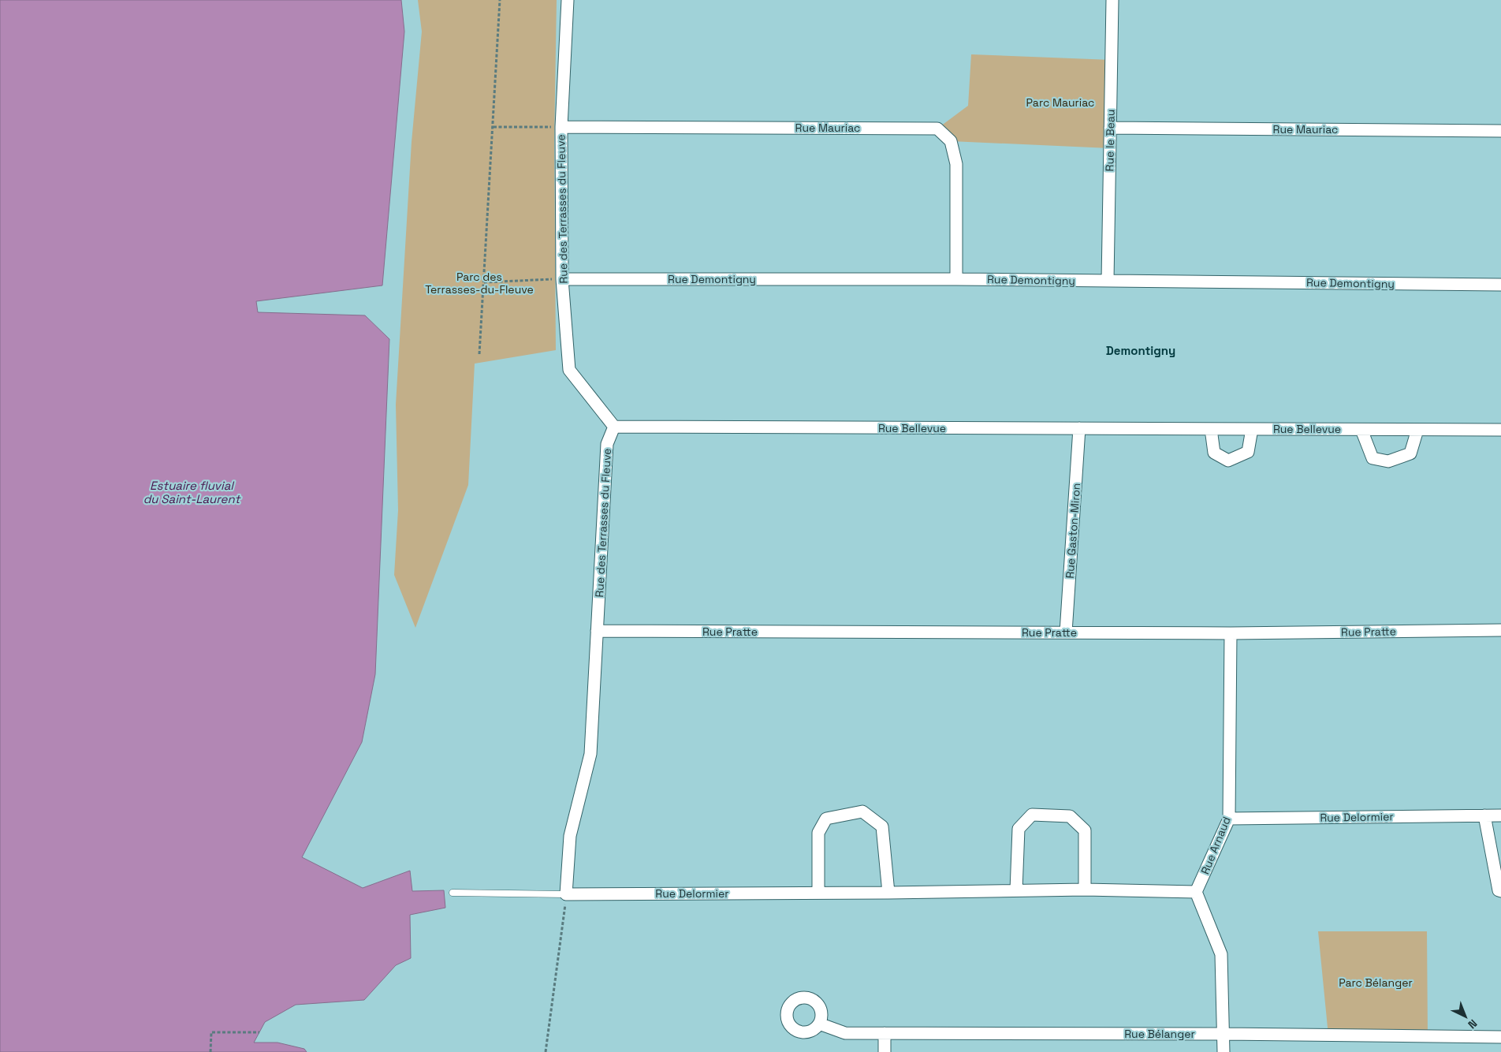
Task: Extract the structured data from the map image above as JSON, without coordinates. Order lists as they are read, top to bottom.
{
  "streets": {
    "street": [
      "Rue Mauriac",
      "Rue le Beau",
      "Rue des Terrasses du Fleuve",
      "Rue Demontigny",
      "Rue Bellevue",
      "Rue Gaston-Miron",
      "Rue Pratte",
      "Rue Delormier",
      "Rue Arnaud",
      "Rue Bélanger"
    ]
  },
  "crossings": [
    ["Rue Mauriac", "Rue le Beau"],
    ["Rue Mauriac", "Rue des Terrasses du Fleuve"],
    ["Rue Mauriac", "Rue Demontigny"],
    ["Rue le Beau", "Rue Demontigny"],
    ["Rue des Terrasses du Fleuve", "Rue Demontigny"],
    ["Rue des Terrasses du Fleuve", "Rue Bellevue"],
    ["Rue des Terrasses du Fleuve", "Rue Pratte"],
    ["Rue des Terrasses du Fleuve", "Rue Delormier"],
    ["Rue Bellevue", "Rue Gaston-Miron"],
    ["Rue Gaston-Miron", "Rue Pratte"],
    ["Rue Pratte", "Rue Arnaud"],
    ["Rue Delormier", "Rue Arnaud"]
  ],
  "districts": ["Demontigny"],
  "water": ["Estuaire fluvial du Saint-Laurent"],
  "parks": ["Parc Mauriac", "Parc des Terrasses-du-Fleuve", "Parc Bélanger"],
  "north": "bottom right"
}
